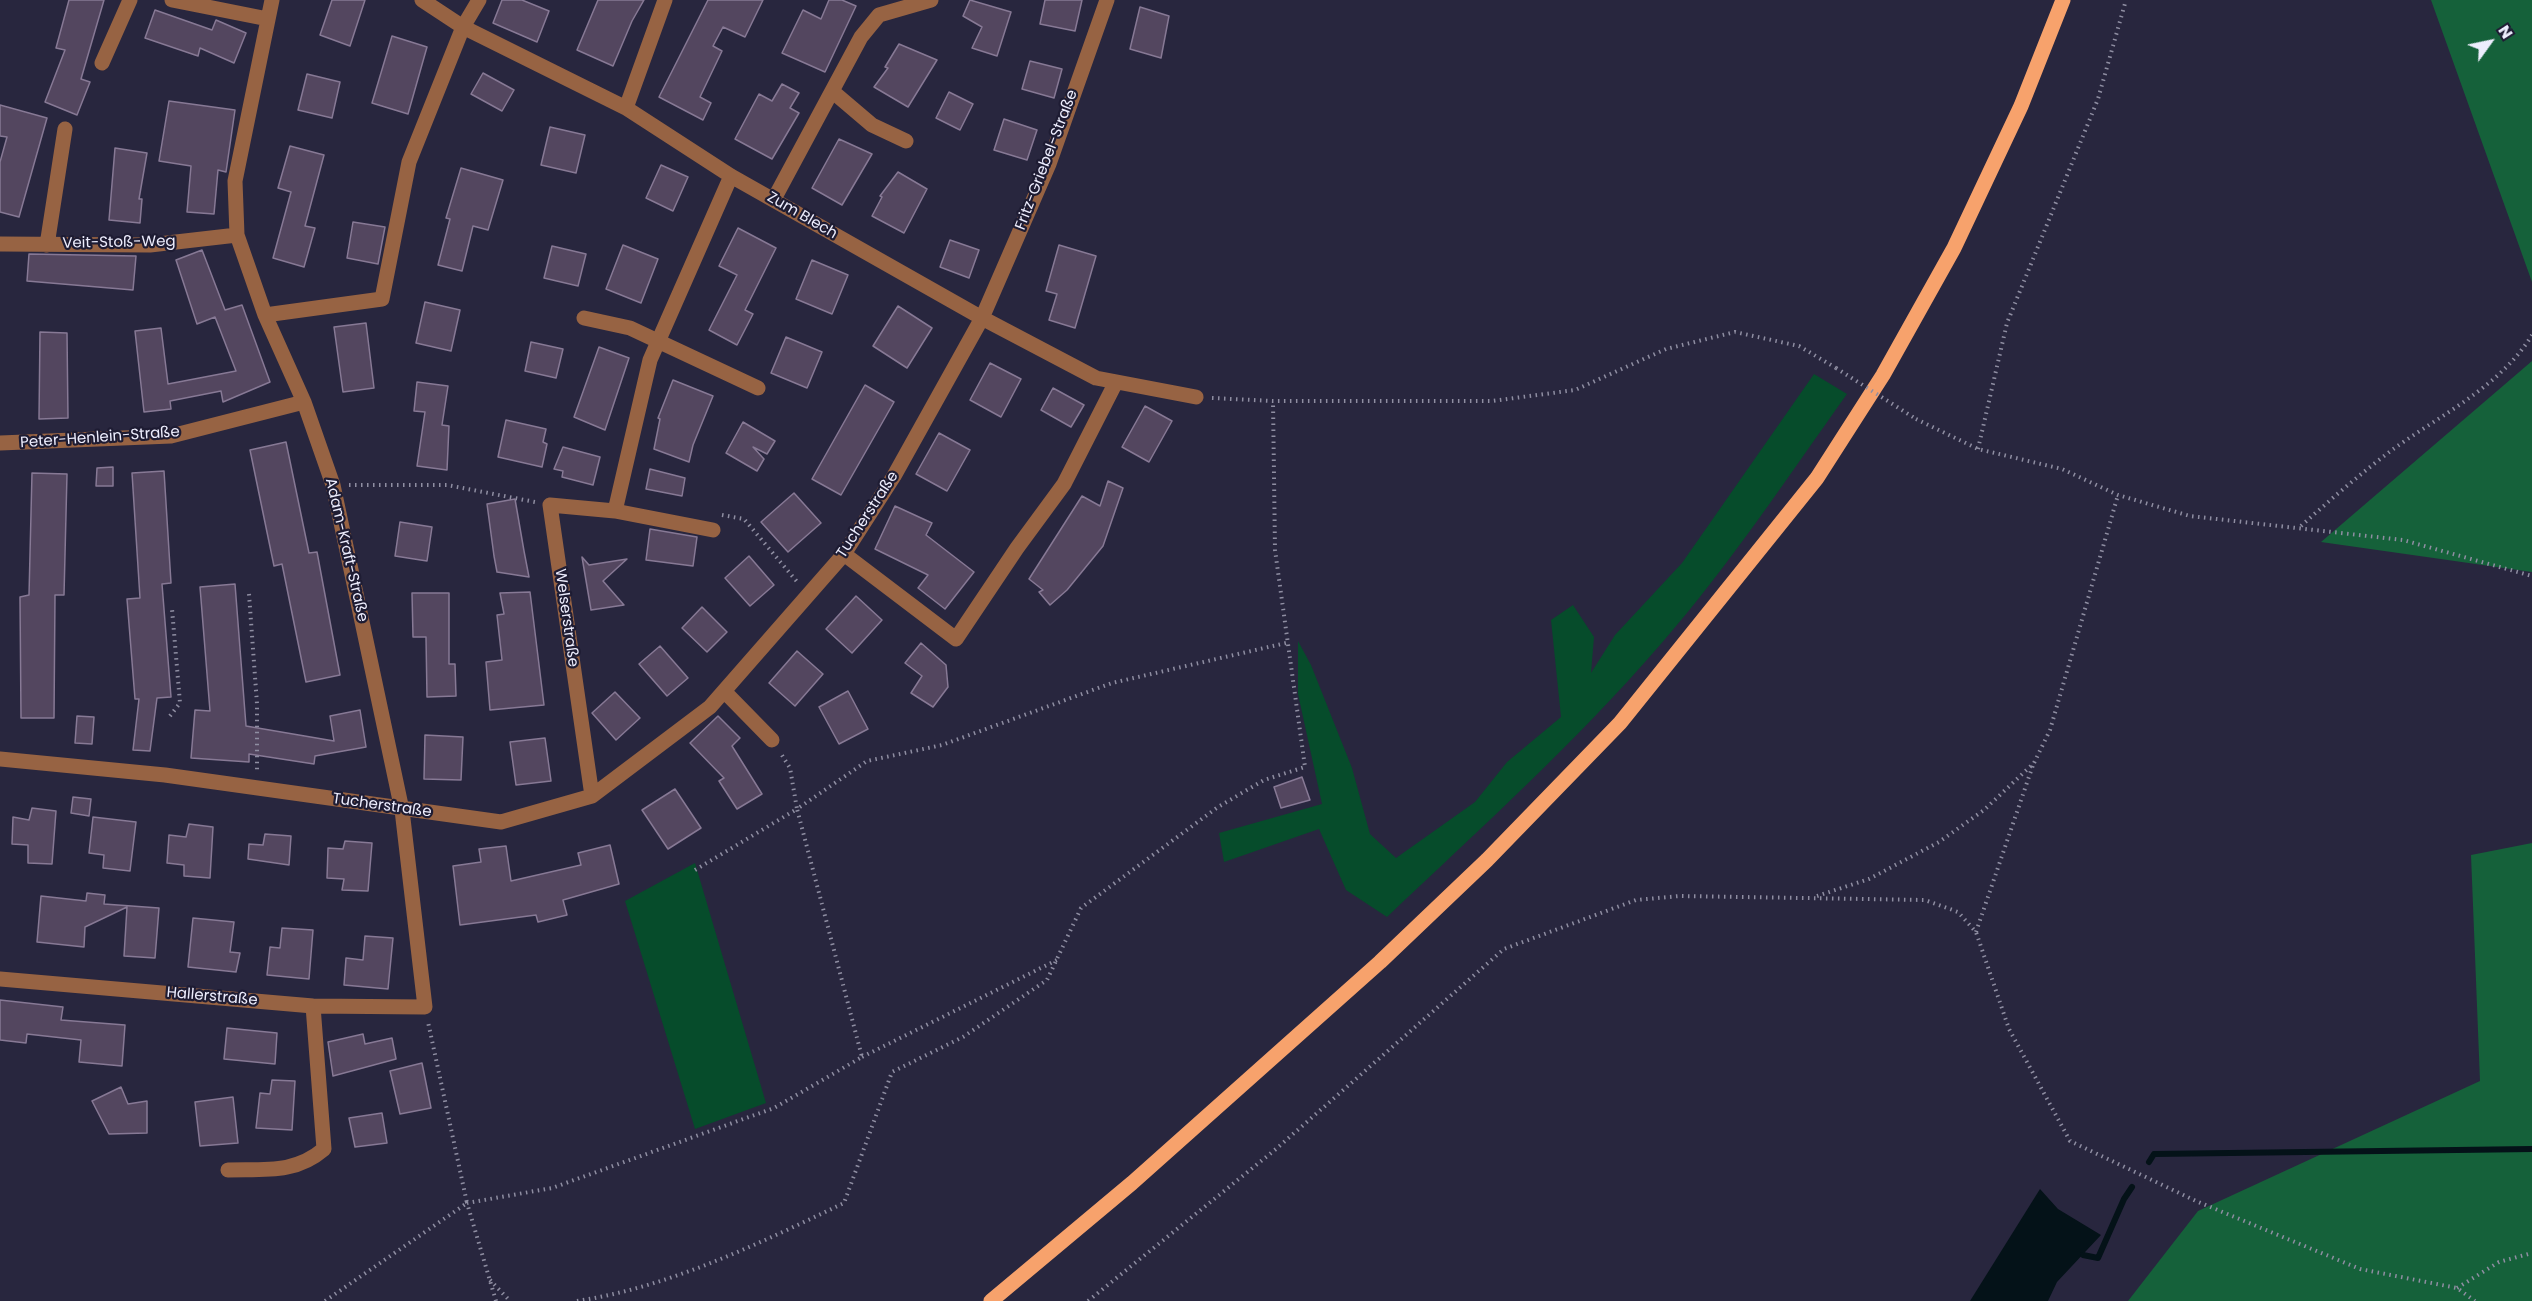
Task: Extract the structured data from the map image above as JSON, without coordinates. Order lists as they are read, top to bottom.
{
  "streets": {
    "street": [
      "Fritz-Griebel-Straße",
      "Zum Blech",
      "Veit-Stoß-Weg",
      "Peter-Henlein-Straße",
      "Tucherstraße",
      "Adam-Kraft-Straße",
      "Welserstraße",
      "Hallerstraße"
    ]
  },
  "crossings": [
    ["Fritz-Griebel-Straße", "Zum Blech"],
    ["Fritz-Griebel-Straße", "Tucherstraße"],
    ["Zum Blech", "Tucherstraße"],
    ["Veit-Stoß-Weg", "Adam-Kraft-Straße"],
    ["Peter-Henlein-Straße", "Adam-Kraft-Straße"],
    ["Tucherstraße", "Adam-Kraft-Straße"],
    ["Tucherstraße", "Welserstraße"],
    ["Adam-Kraft-Straße", "Hallerstraße"]
  ],
  "north": "top right"
}
